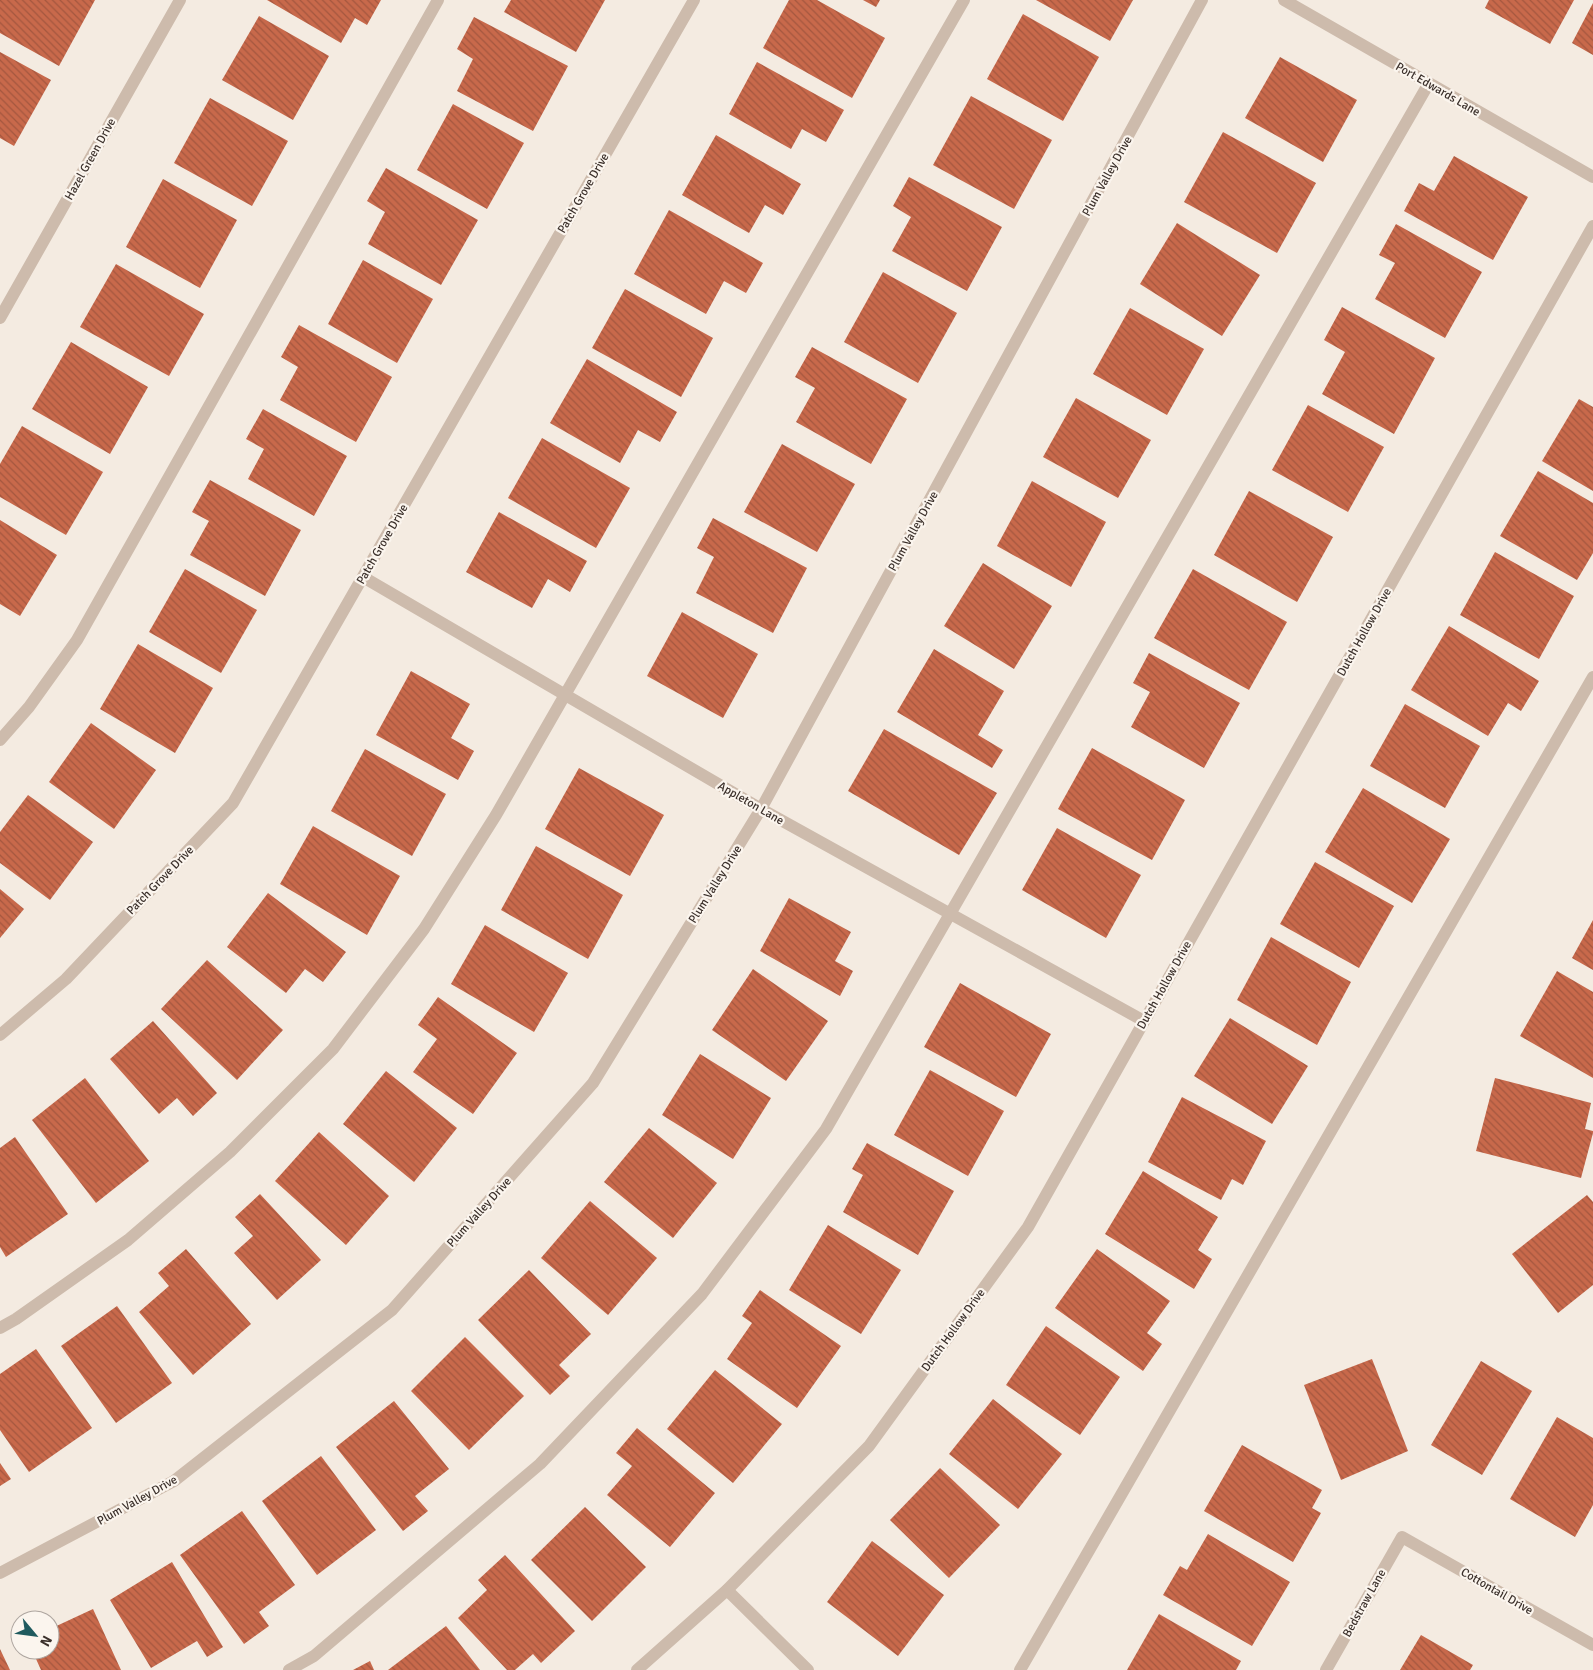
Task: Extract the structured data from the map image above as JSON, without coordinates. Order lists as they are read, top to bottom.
{
  "streets": {
    "street": [
      "Port Edwards Lane",
      "Hazel Green Drive",
      "Plum Valley Drive",
      "Patch Grove Drive",
      "Dutch Hollow Drive",
      "Appleton Lane",
      "Cottontail Drive",
      "Bedstraw Lane"
    ]
  },
  "crossings": [
    ["Plum Valley Drive", "Appleton Lane"],
    ["Patch Grove Drive", "Appleton Lane"],
    ["Dutch Hollow Drive", "Appleton Lane"],
    ["Cottontail Drive", "Bedstraw Lane"]
  ],
  "north": "bottom right"
}
